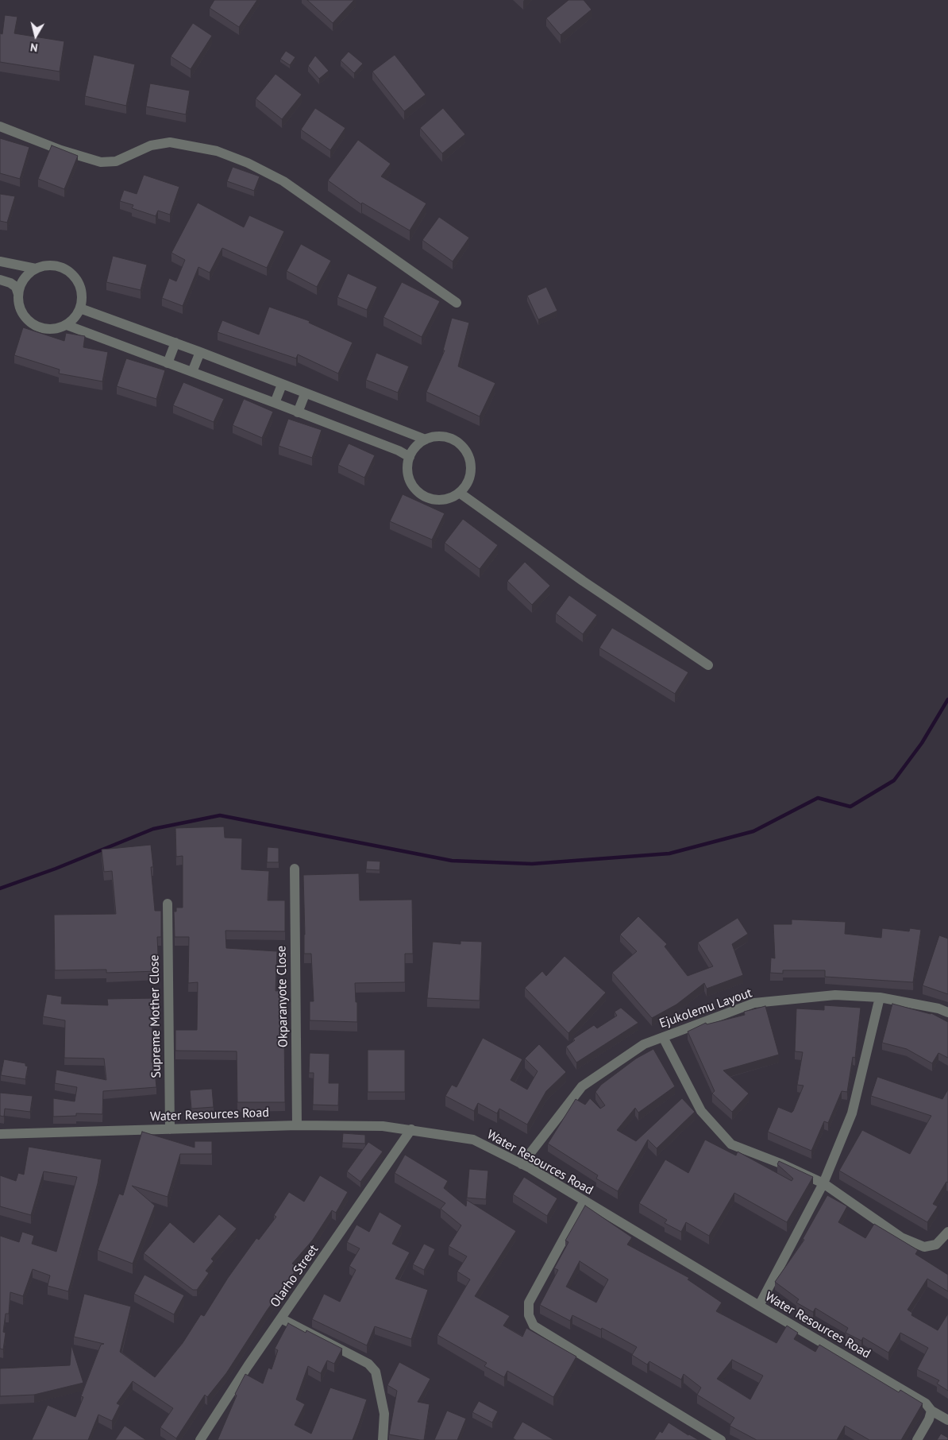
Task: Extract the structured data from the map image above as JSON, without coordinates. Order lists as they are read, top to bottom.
{
  "streets": {
    "street": [
      "Okparanyote Close",
      "Ejukolemu Layout",
      "Supreme Mother Close",
      "Water Resources Road",
      "Olarho Street"
    ]
  },
  "crossings": [
    ["Okparanyote Close", "Water Resources Road"],
    ["Ejukolemu Layout", "Water Resources Road"],
    ["Supreme Mother Close", "Water Resources Road"],
    ["Water Resources Road", "Olarho Street"]
  ],
  "north": "bottom"
}
